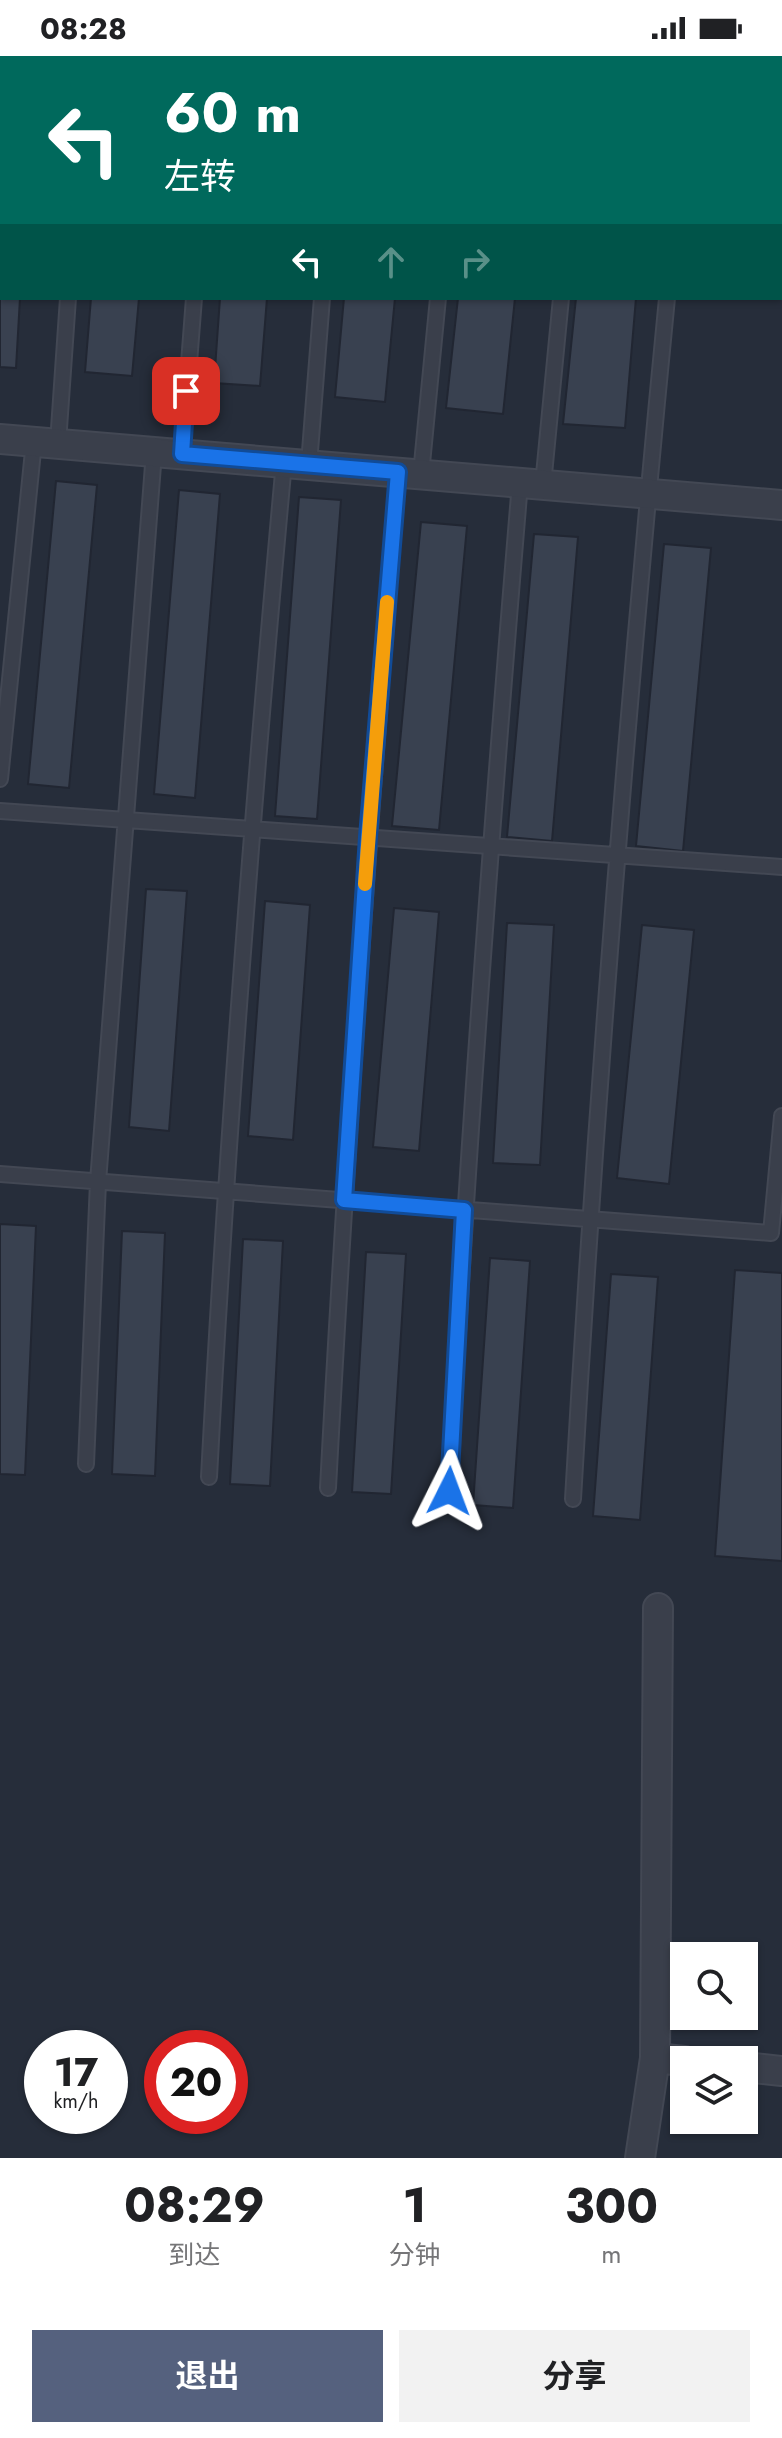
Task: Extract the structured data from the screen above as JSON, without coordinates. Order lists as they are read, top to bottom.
{
  "page": {
    "status": "08:28",
    "turn": ["60 m", "左转"],
    "speed": "17 km/h",
    "limit": "20",
    "eta": [
      "08:29",
      "到达",
      "1",
      "分钟",
      "300",
      "m"
    ],
    "buttons": ["退出", "分享"]
  }
}
